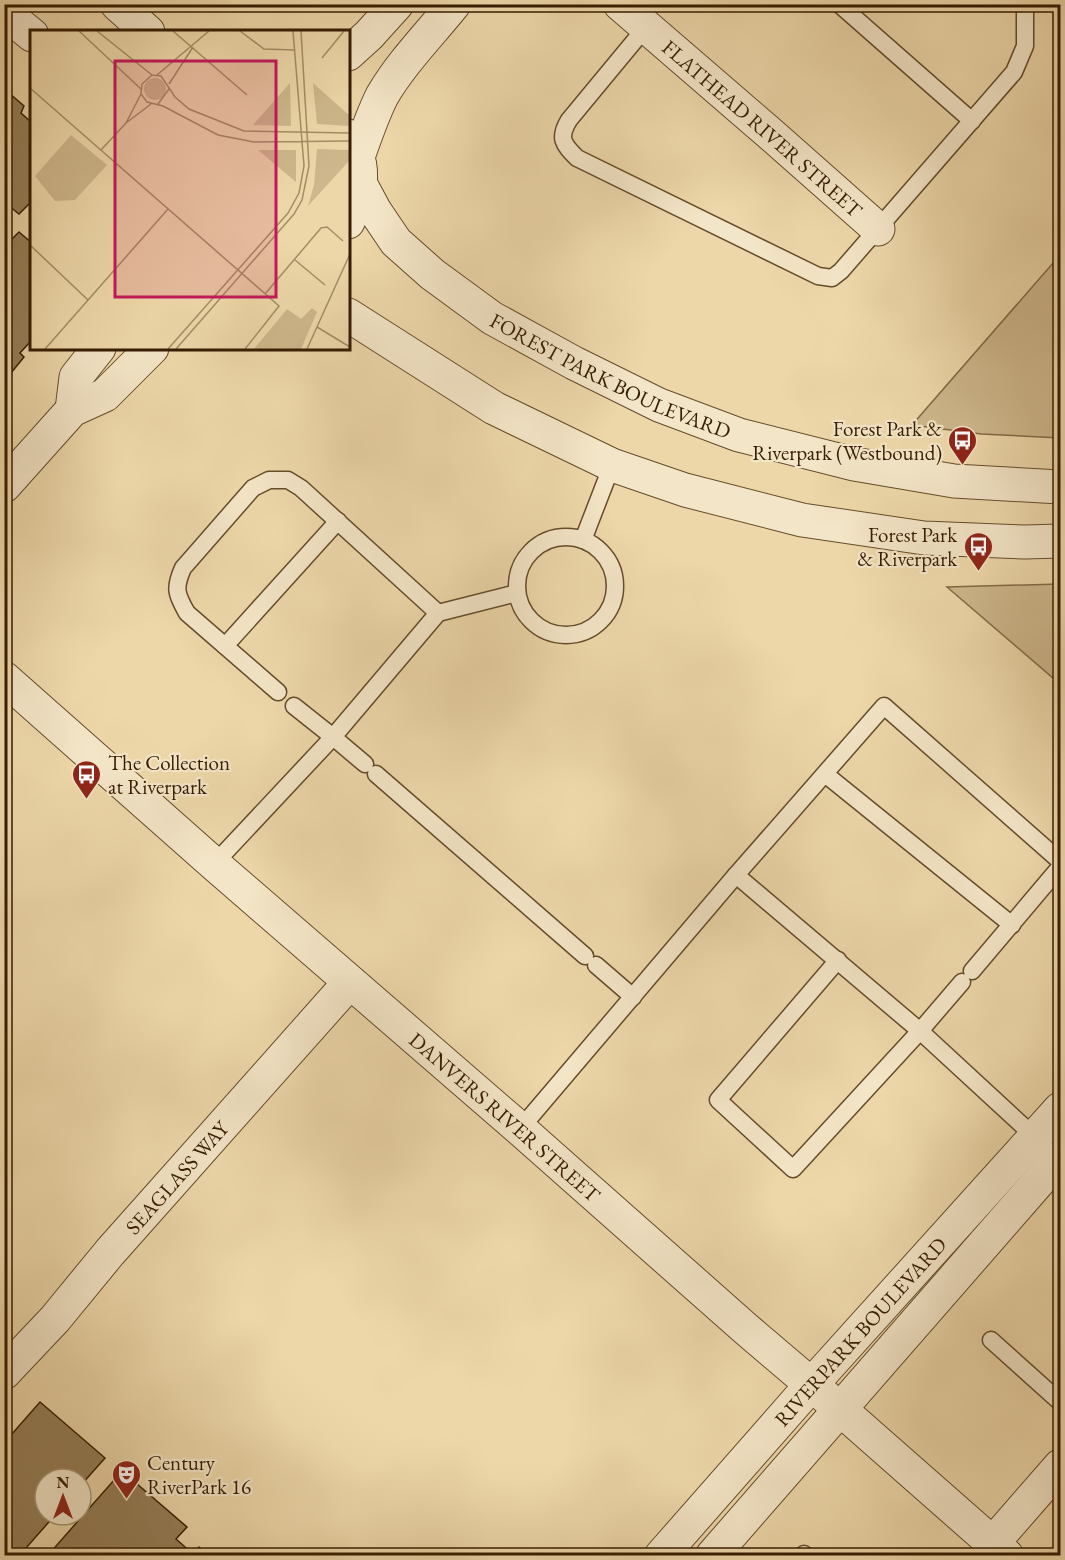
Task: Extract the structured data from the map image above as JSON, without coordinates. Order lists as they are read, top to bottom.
{
  "streets": {
    "street": [
      "FLATHEAD RIVER STREET",
      "FOREST PARK BOULEVARD",
      "DANVERS RIVER STREET",
      "SEAGLASS WAY",
      "RIVERPARK BOULEVARD"
    ]
  },
  "crossings": [
    ["DANVERS RIVER STREET", "SEAGLASS WAY"],
    ["DANVERS RIVER STREET", "RIVERPARK BOULEVARD"]
  ],
  "places": {
    "bus stop": ["Forest Park & Riverpark (Westbound)", "Forest Park & Riverpark", "The Collection at Riverpark"],
    "theatre": ["Century RiverPark 16"]
  },
  "north": "top"
}
